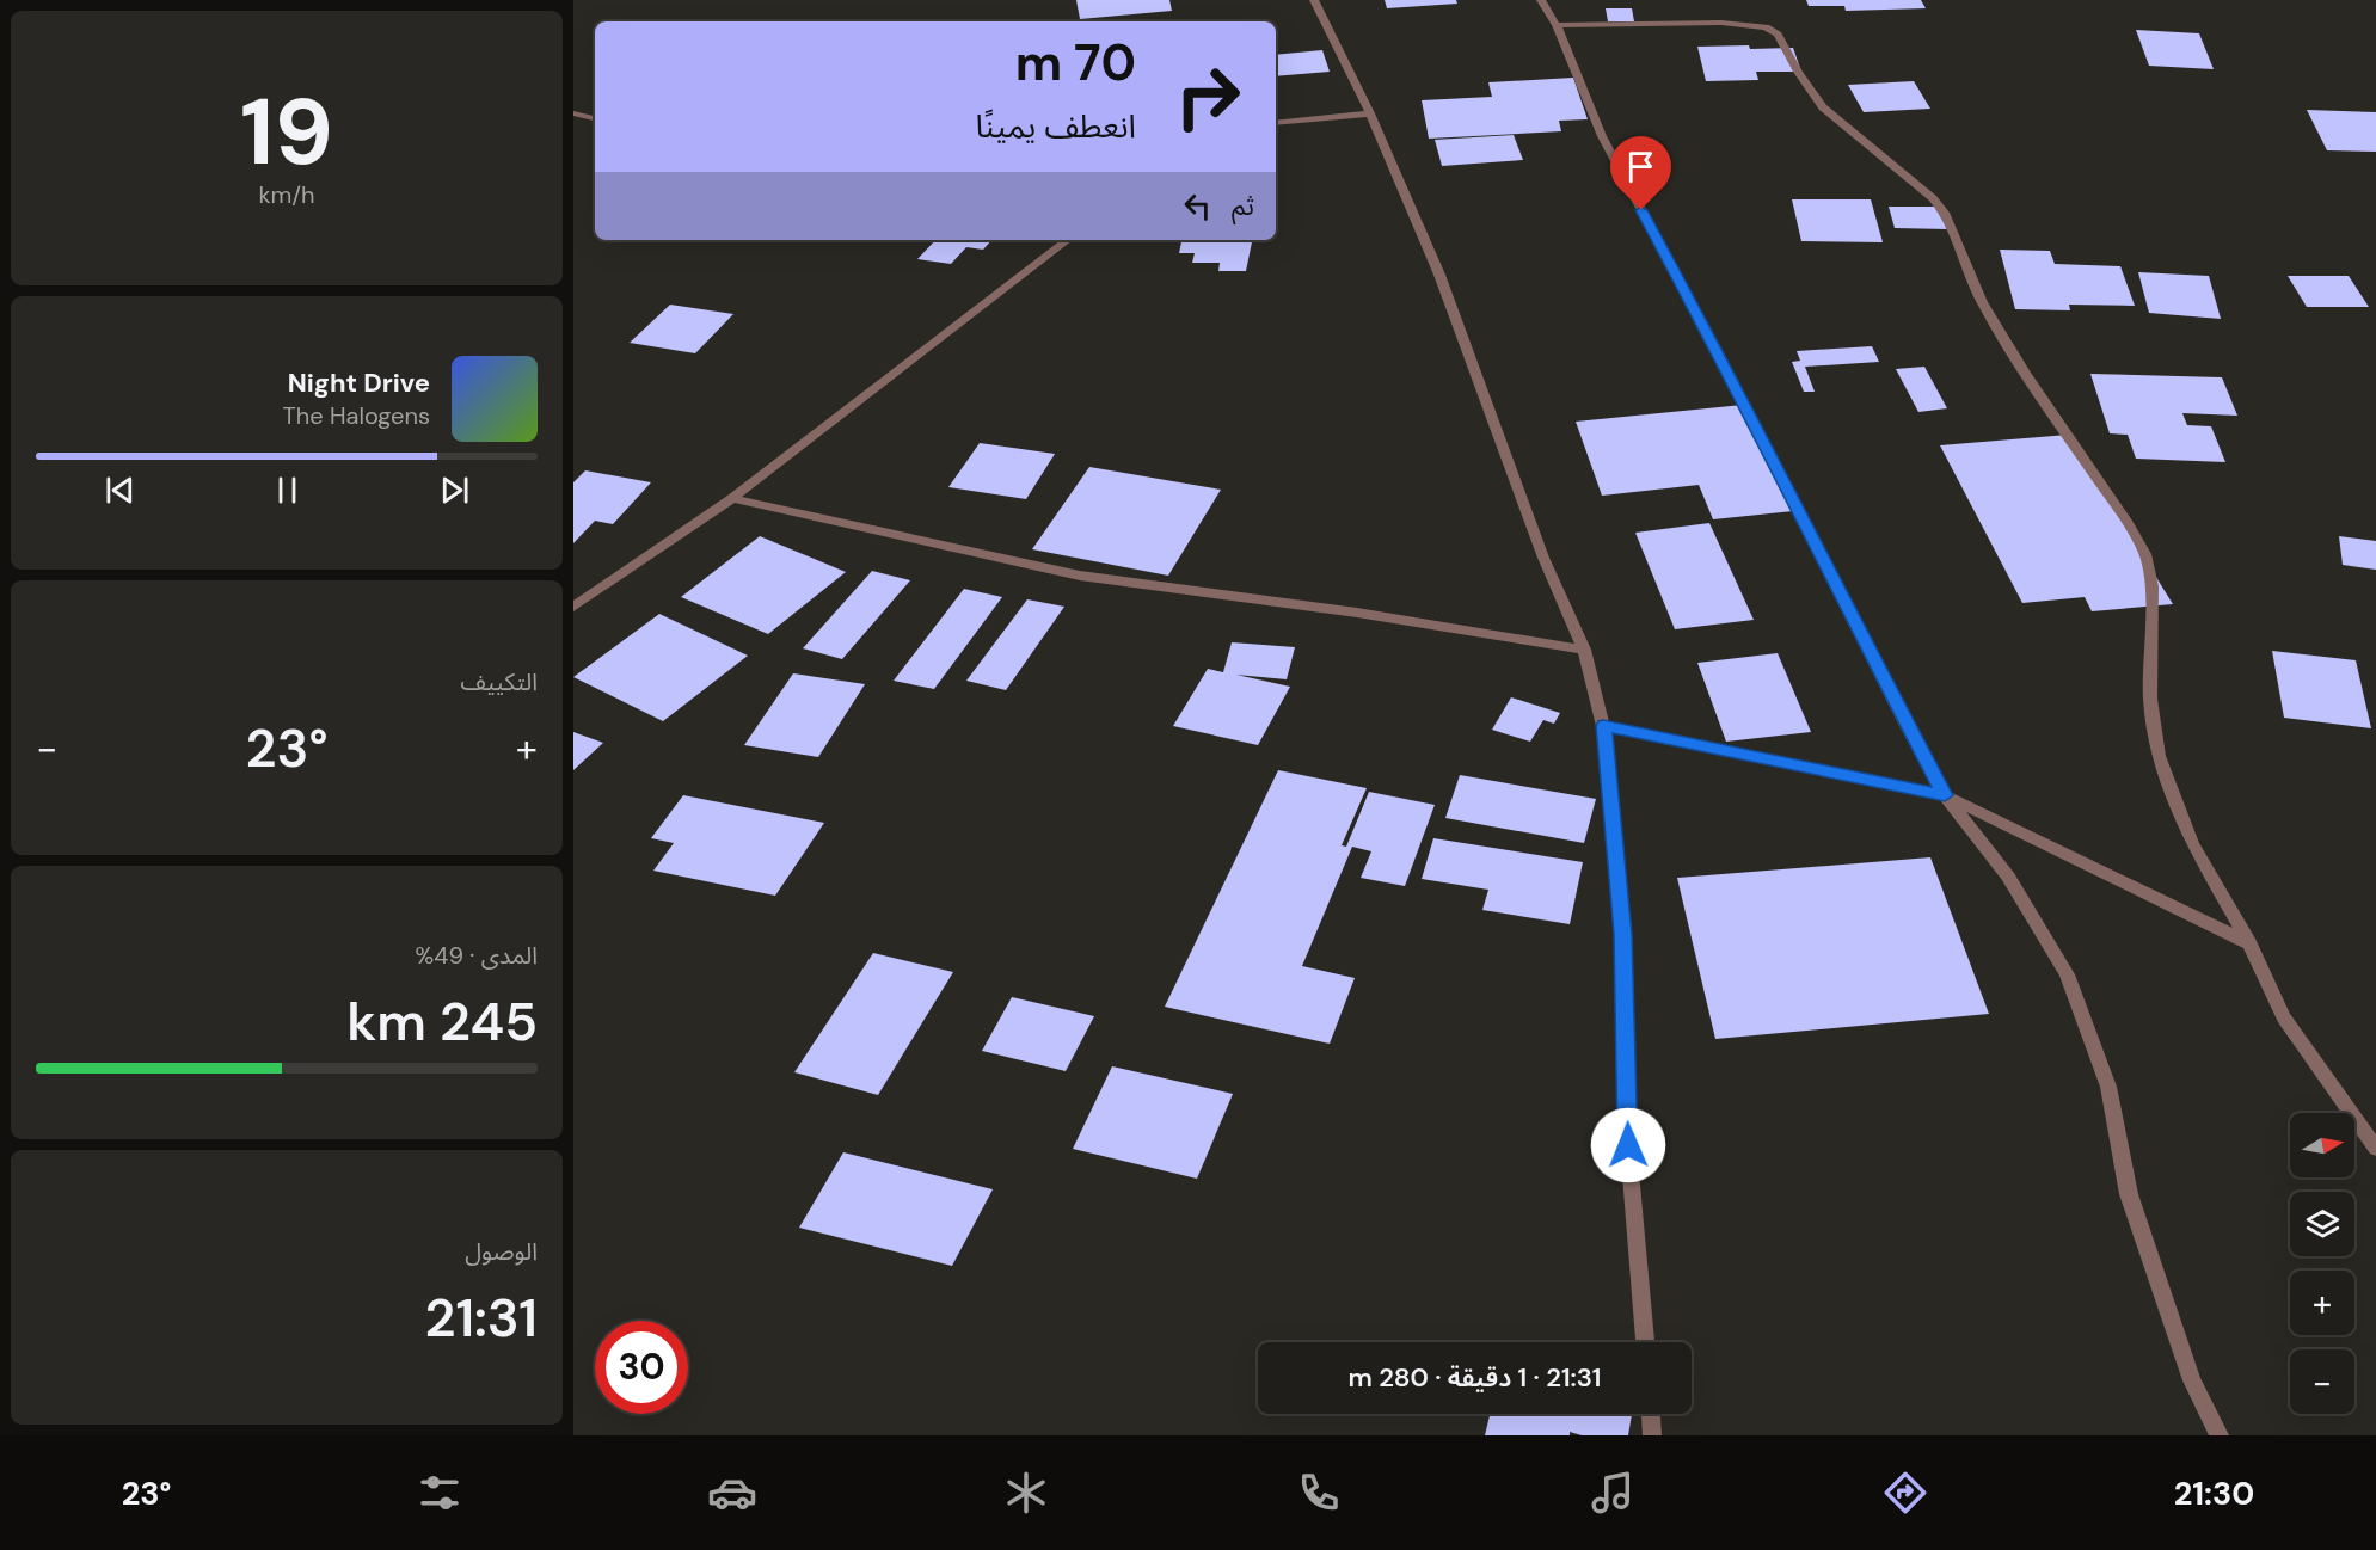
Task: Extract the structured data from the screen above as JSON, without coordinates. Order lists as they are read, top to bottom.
{
  "north": "right",
  "page": {
    "tile": [
      ["19", "km/h"],
      "التكييف",
      ["المدى · 49%", "245 km"],
      ["الوصول", "21:31"]
    ],
    "turn": ["70 m", "انعطف يمينًا"],
    "then": "ثم",
    "song": ["Night Drive", "The Halogens"],
    "heat": ["−", "23°", "+"],
    "map_buttons": ["+", "−"],
    "limit": "30",
    "trip": "21:31 · 1 دقيقة · 280 m",
    "tabs": ["21:30", "23°"]
  }
}
